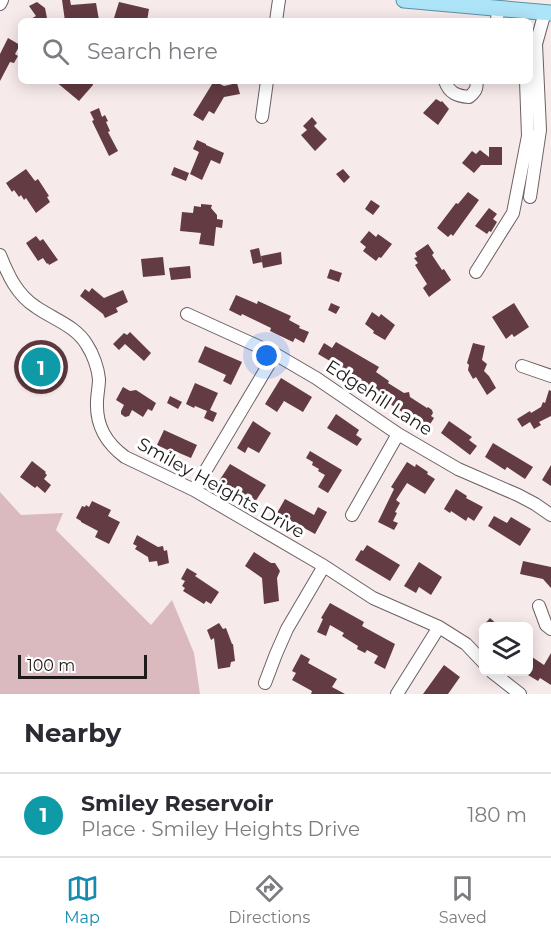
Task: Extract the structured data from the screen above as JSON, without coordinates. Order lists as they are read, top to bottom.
{
  "streets": {
    "street": ["Edgehill Lane", "Smiley Heights Drive"]
  },
  "scale_bar": "100 m",
  "page": {
    "search": "Search here",
    "pins": "1",
    "scale": "100 m",
    "heading": "Nearby",
    "list": [
      {
        "mark": "1",
        "name": "Smiley Reservoir",
        "note": "Place · Smiley Heights Drive",
        "value": "180 m"
      }
    ],
    "nav": ["Map", "Directions", "Saved"]
  }
}
